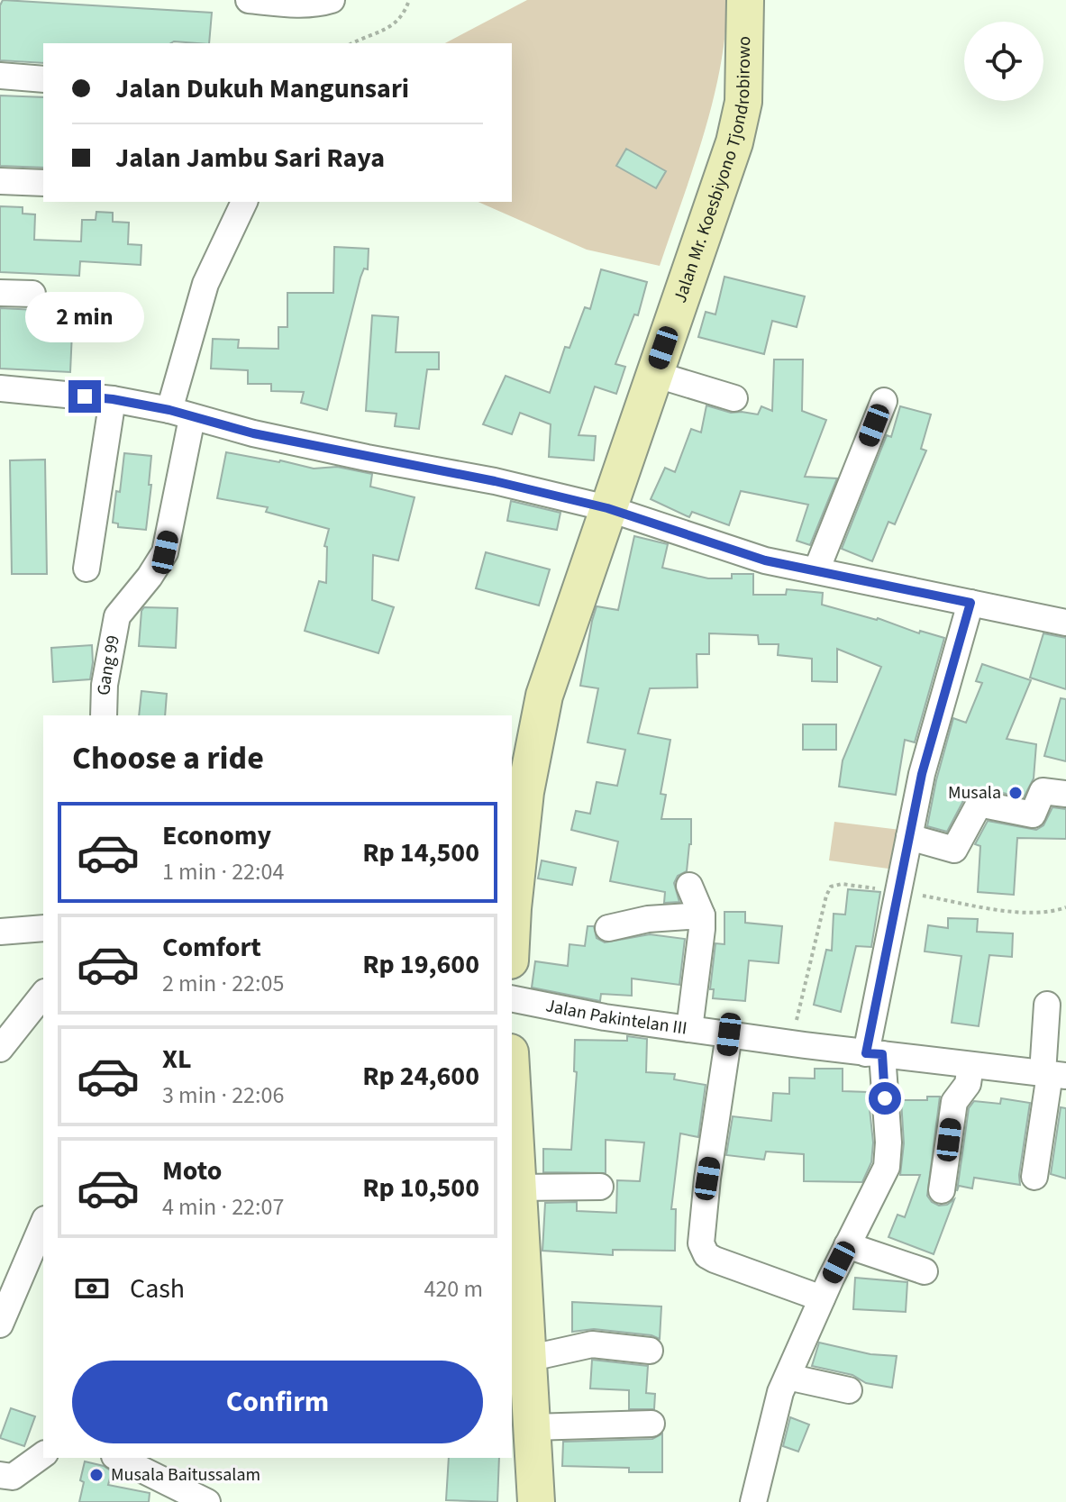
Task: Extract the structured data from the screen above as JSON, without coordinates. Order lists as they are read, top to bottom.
{
  "streets": {
    "main road": ["Jalan Mr. Koesbiyono Tjondrobirowo"],
    "street": ["Gang 99", "Jalan Pakintelan III"]
  },
  "places": ["Musala", "Musala Baitussalam"],
  "page": {
    "banner": ["Jalan Dukuh Mangunsari", "Jalan Jambu Sari Raya"],
    "bubble": "2 min",
    "heading": "Choose a ride",
    "list": [
      {
        "name": "Economy",
        "note": "1 min · 22:04",
        "value": "Rp 14,500"
      },
      {
        "name": "Comfort",
        "note": "2 min · 22:05",
        "value": "Rp 19,600"
      },
      {
        "name": "XL",
        "note": "3 min · 22:06",
        "value": "Rp 24,600"
      },
      {
        "name": "Moto",
        "note": "4 min · 22:07",
        "value": "Rp 10,500"
      }
    ],
    "pay": ["Cash", "420 m"],
    "buttons": "Confirm"
  }
}
